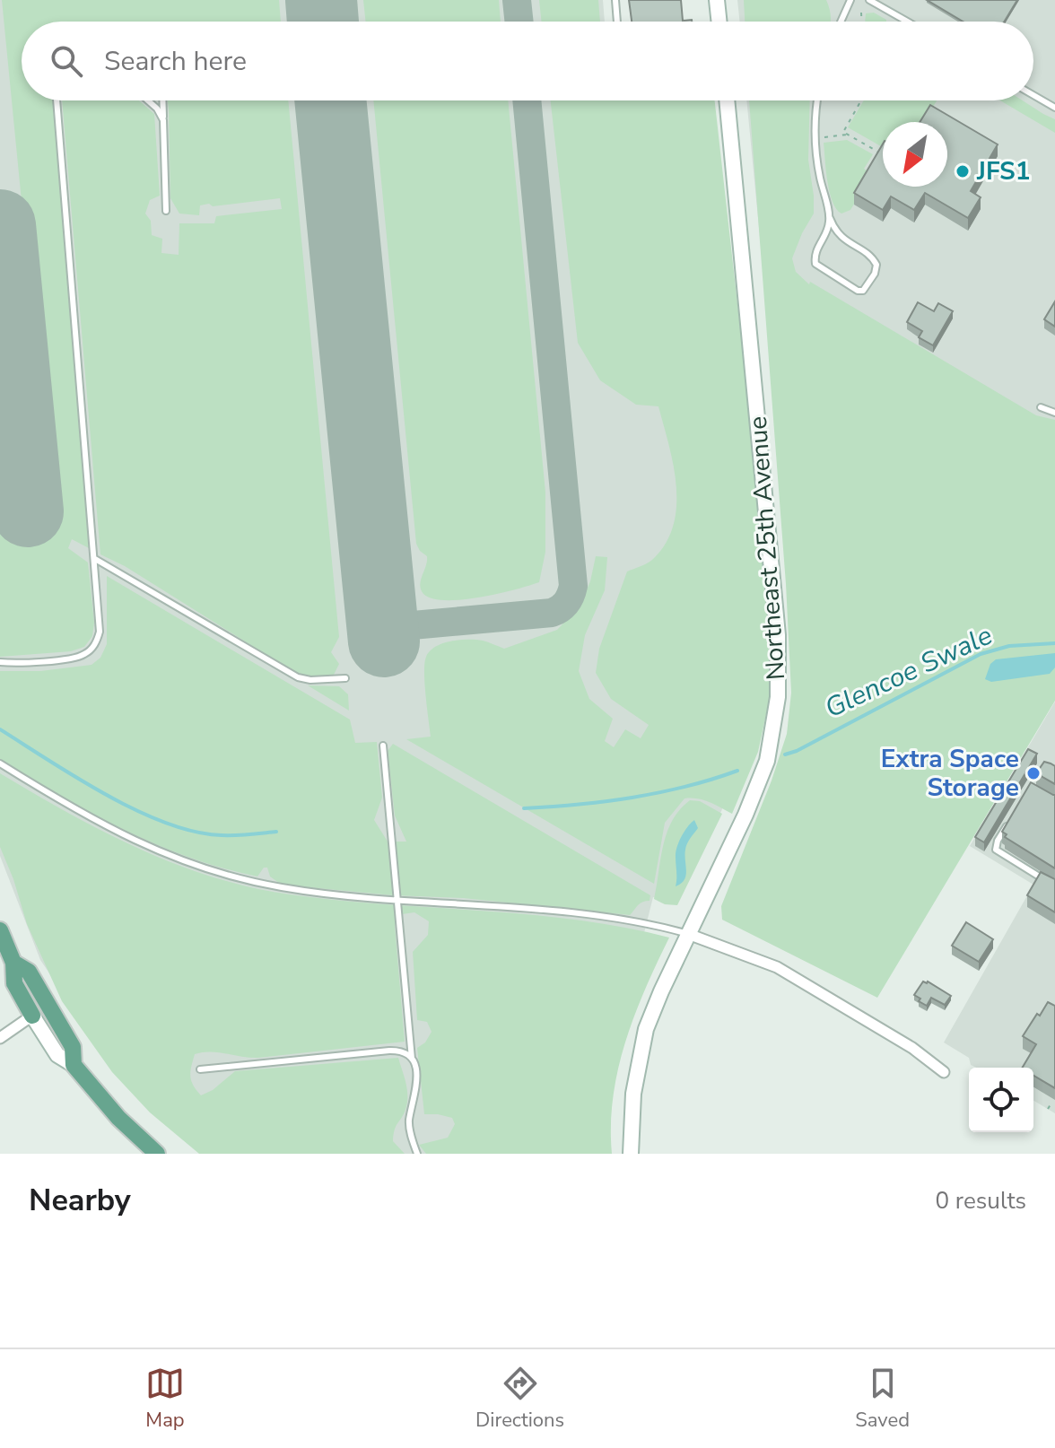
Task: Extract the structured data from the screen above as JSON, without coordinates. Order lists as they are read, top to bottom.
{
  "streets": {
    "main road": ["Northeast 25th Avenue"]
  },
  "water": ["Glencoe Swale"],
  "places": ["JFS1", "Extra Space Storage"],
  "north": "bottom left",
  "page": {
    "search": "Search here",
    "heading": ["Nearby", "0 results"],
    "nav": ["Map", "Directions", "Saved"]
  }
}
